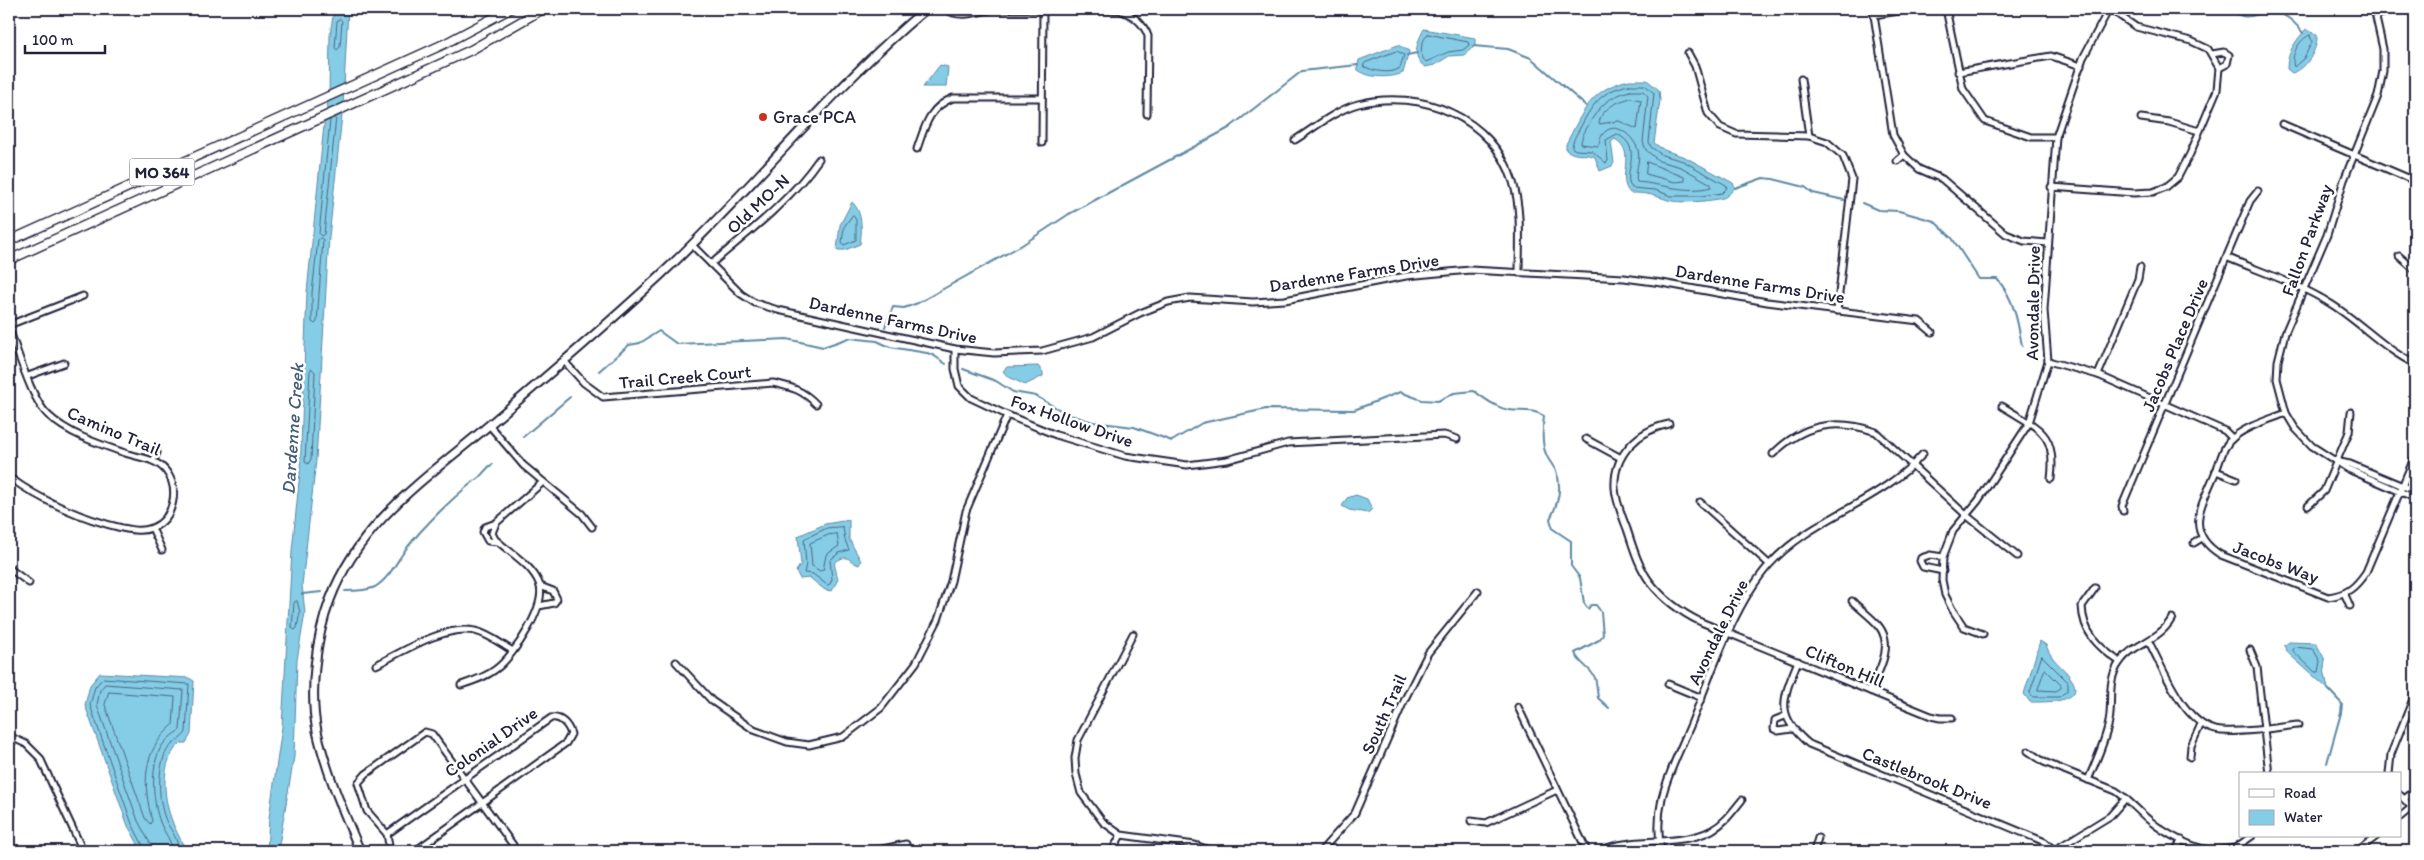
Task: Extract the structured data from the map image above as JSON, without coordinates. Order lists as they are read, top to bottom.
{
  "streets": {
    "highway": ["MO 364"],
    "street": [
      "Old MO-N",
      "Fallon Parkway",
      "Dardenne Farms Drive",
      "Avondale Drive",
      "Jacobs Place Drive",
      "Trail Creek Court",
      "Fox Hollow Drive",
      "Camino Trail",
      "Jacobs Way",
      "Clifton Hill",
      "South Trail",
      "Colonial Drive",
      "Castlebrook Drive"
    ]
  },
  "crossings": [
    ["Old MO-N", "Dardenne Farms Drive"],
    ["Dardenne Farms Drive", "Fox Hollow Drive"],
    ["Avondale Drive", "Clifton Hill"],
    ["Clifton Hill", "Castlebrook Drive"]
  ],
  "water": ["Dardenne Creek"],
  "places": ["Grace PCA"],
  "legend": ["Road", "Water"],
  "scale_bar": "100 m"
}
